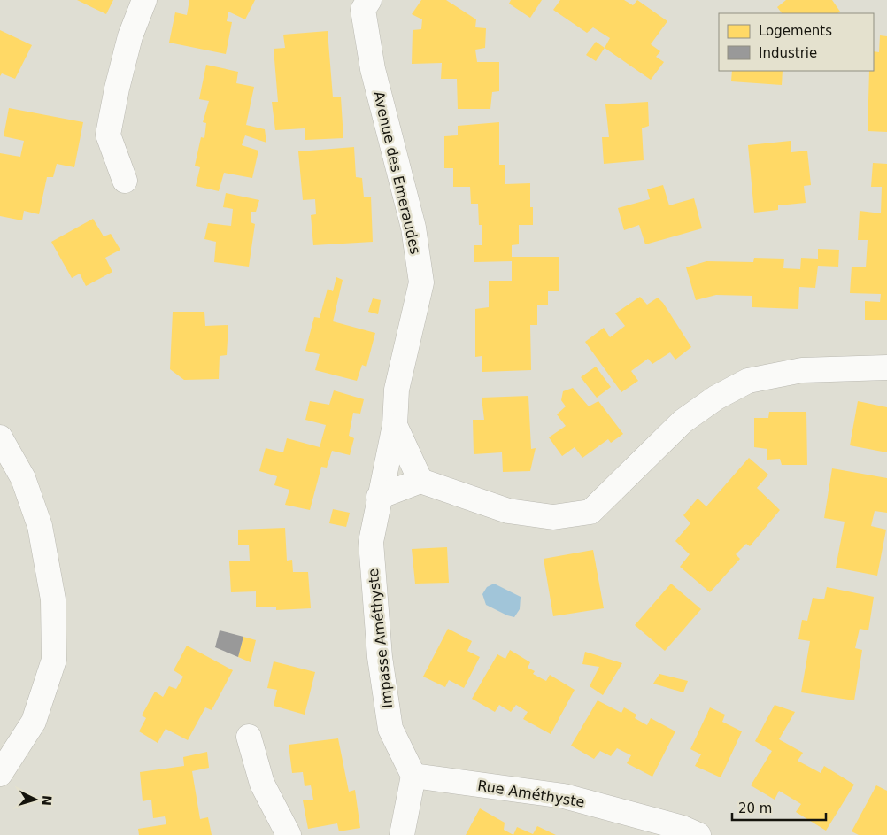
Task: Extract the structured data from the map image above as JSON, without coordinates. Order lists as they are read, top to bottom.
{
  "streets": {
    "street": ["Avenue des Emeraudes", "Impasse Améthyste", "Rue Améthyste"]
  },
  "crossings": [
    ["Avenue des Emeraudes", "Impasse Améthyste"],
    ["Impasse Améthyste", "Rue Améthyste"]
  ],
  "legend": ["Logements", "Industrie"],
  "scale_bar": "20 m",
  "north": "right"
}
